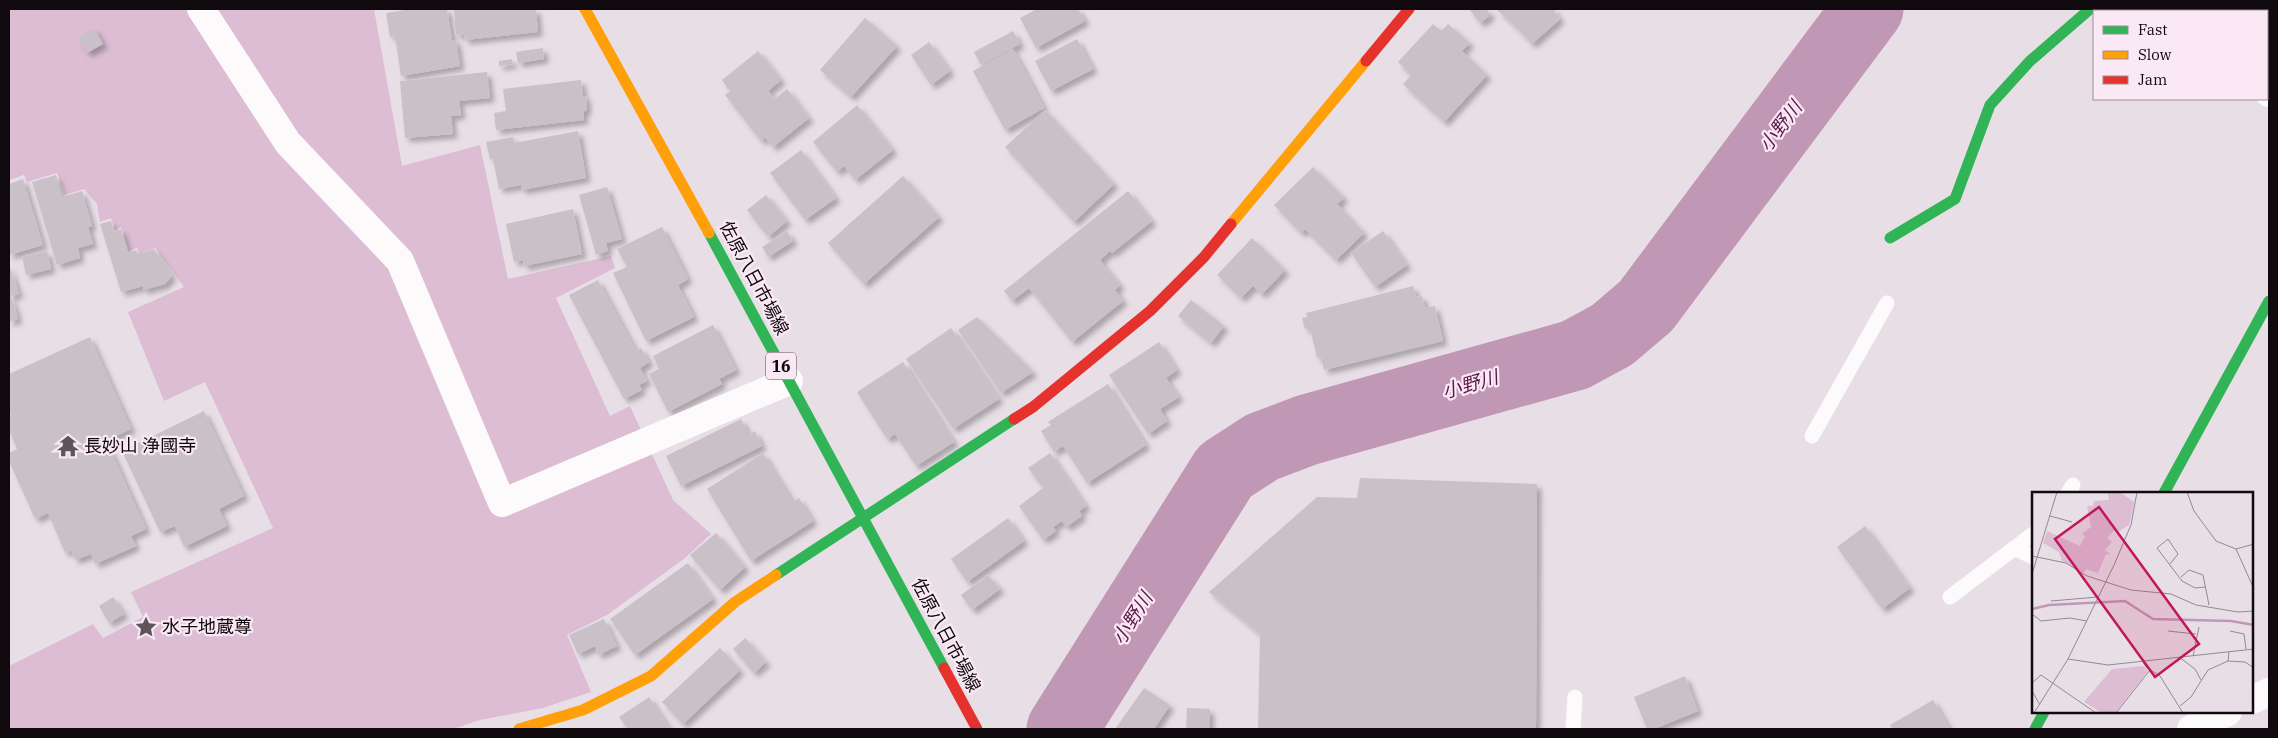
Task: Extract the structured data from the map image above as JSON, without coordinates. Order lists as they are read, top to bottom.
{
  "streets": {
    "street": ["佐原八日市場線", "16"]
  },
  "water": ["小野川"],
  "places": {
    "temple": ["長妙山 浄國寺"],
    "place": ["水子地蔵尊"]
  },
  "legend": ["Fast", "Slow", "Jam"]
}
